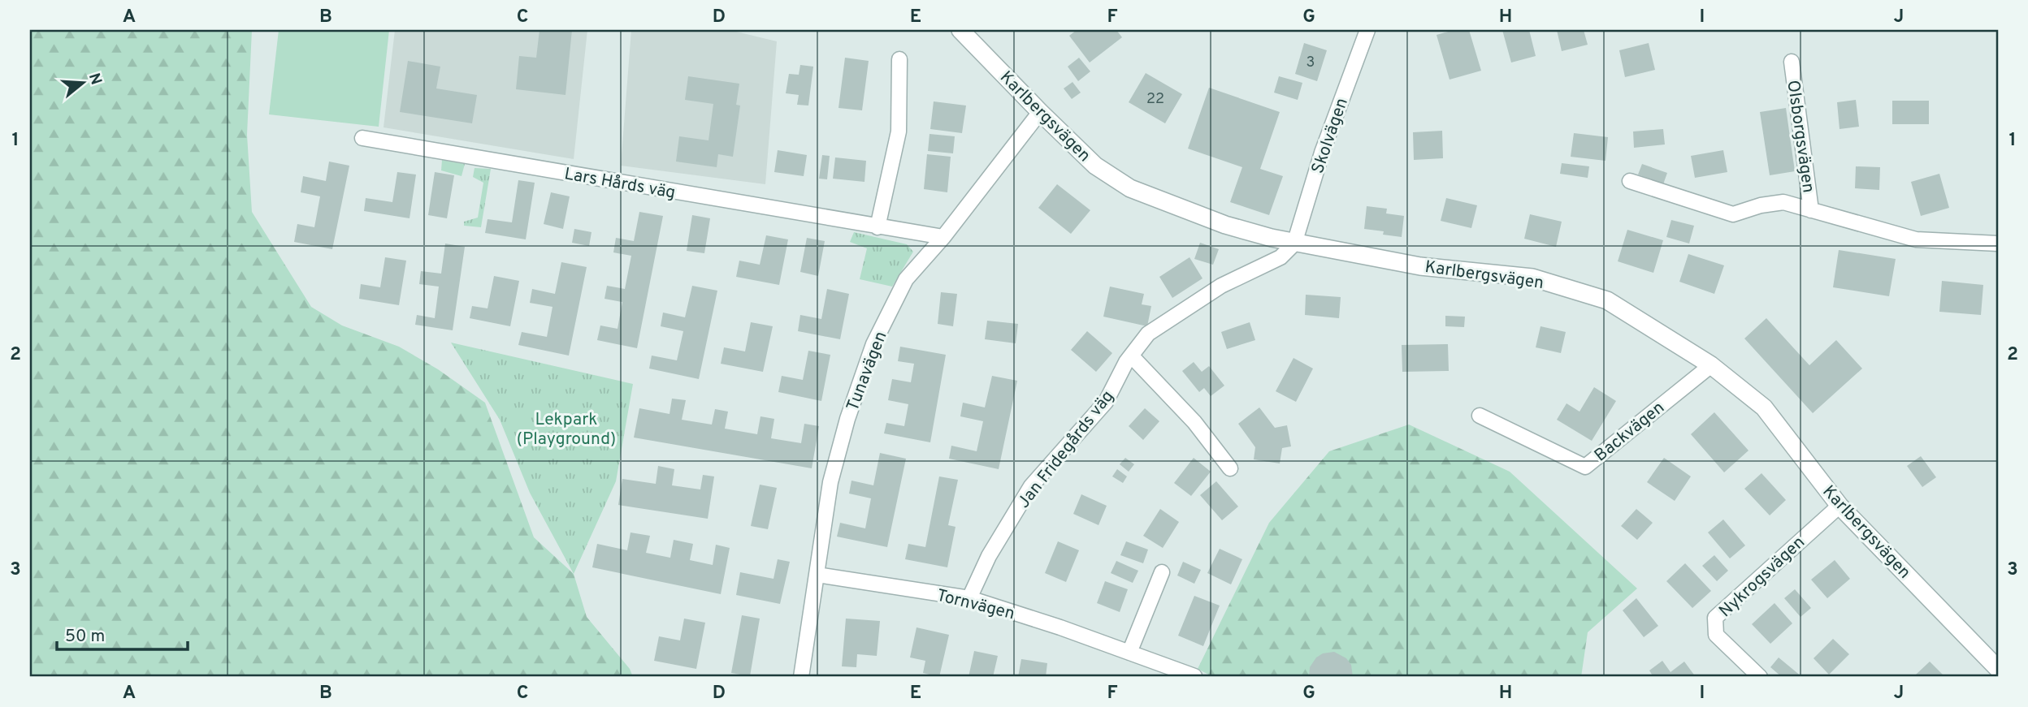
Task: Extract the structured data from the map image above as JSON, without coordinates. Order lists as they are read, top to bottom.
{
  "streets": {
    "street": [
      "Karlbergsvägen",
      "Skolvägen",
      "Olsborgsvägen",
      "Lars Hårds väg",
      "Tunavägen",
      "Backvägen",
      "Jan Fridegårds väg",
      "Nykrogsvägen",
      "Tornvägen"
    ]
  },
  "crossings": [
    ["Karlbergsvägen", "Skolvägen"],
    ["Karlbergsvägen", "Tunavägen"],
    ["Karlbergsvägen", "Backvägen"],
    ["Karlbergsvägen", "Jan Fridegårds väg"],
    ["Karlbergsvägen", "Nykrogsvägen"],
    ["Skolvägen", "Jan Fridegårds väg"],
    ["Lars Hårds väg", "Tunavägen"],
    ["Tunavägen", "Tornvägen"],
    ["Jan Fridegårds väg", "Tornvägen"]
  ],
  "parks": ["Lekpark (Playground)"],
  "house_numbers": ["3", "22"],
  "scale_bar": "50 m",
  "north": "right",
  "grid": {
    "columns": [
      "A",
      "B",
      "C",
      "D",
      "E",
      "F",
      "G",
      "H",
      "I",
      "J"
    ],
    "rows": ["1", "2", "3"]
  }
}
